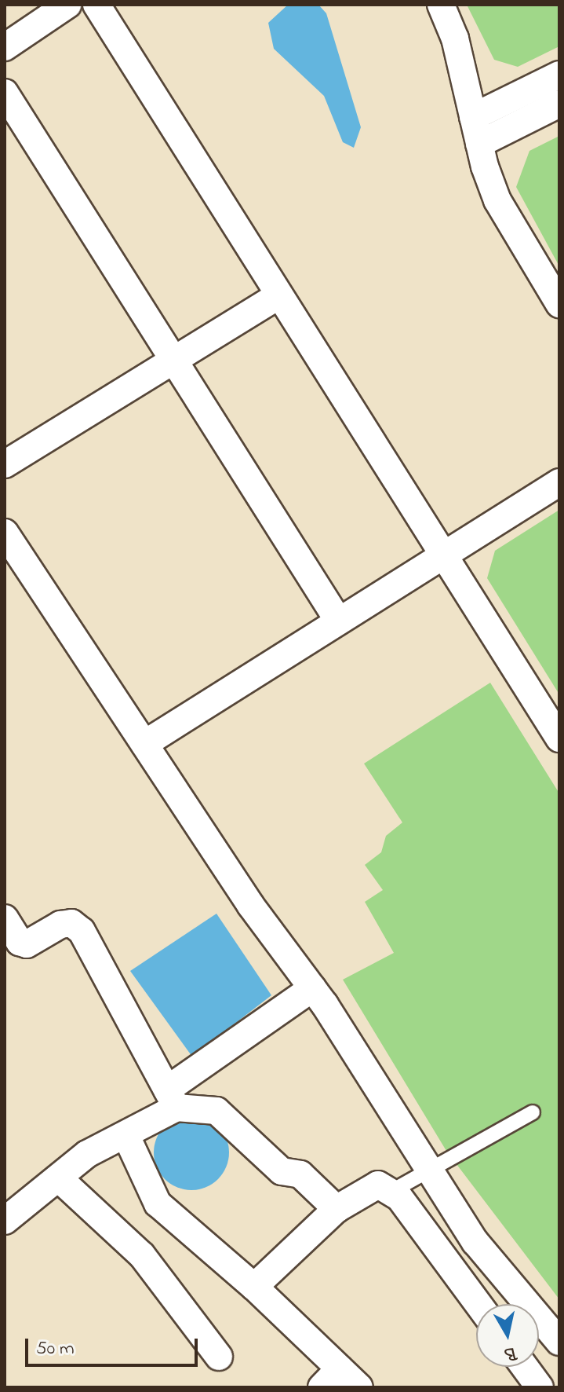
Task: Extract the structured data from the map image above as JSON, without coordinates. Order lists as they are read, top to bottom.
{
  "scale_bar": "50 m",
  "north": "bottom"
}
